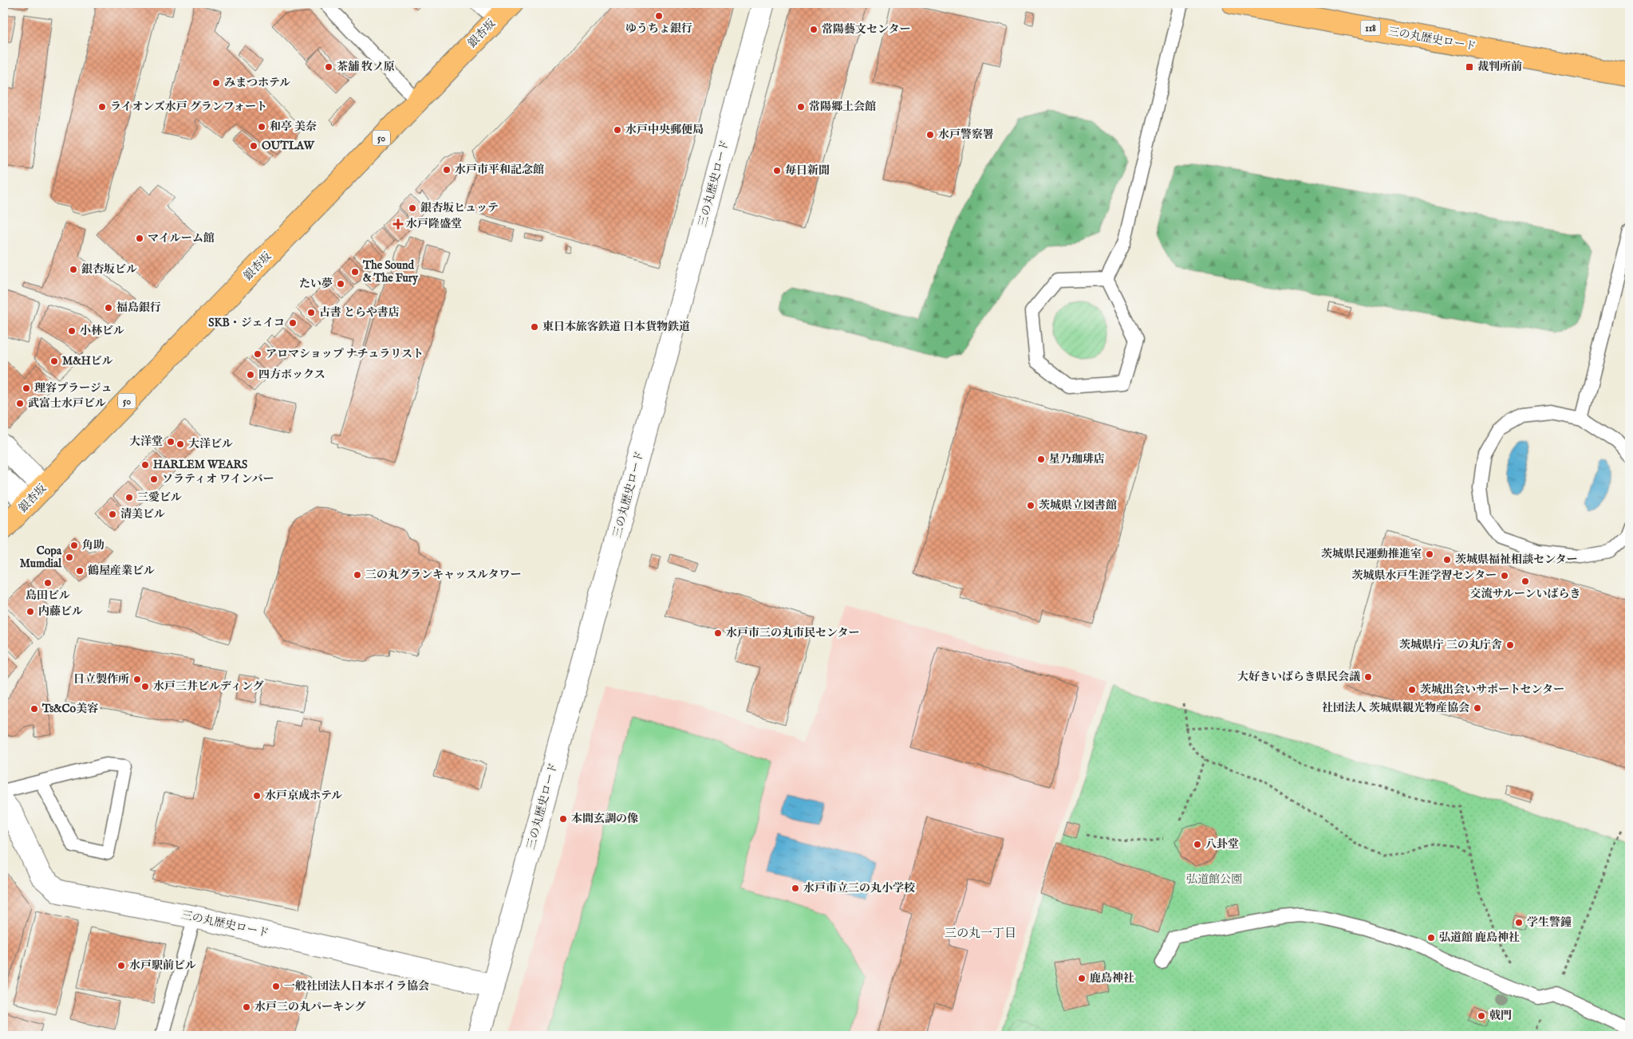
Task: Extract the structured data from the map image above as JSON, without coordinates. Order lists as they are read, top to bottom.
{
  "streets": {
    "highway": [
      "118",
      "銀杏坂",
      "三の丸歴史ロード",
      "50"
    ]
  },
  "districts": ["三の丸一丁目"],
  "parks": ["弘道館公園"],
  "places": {
    "other": [
      "ゆうちょ銀行",
      "常陽藝文センター",
      "茶舗 牧ノ原",
      "みまつホテル",
      "ライオンズ水戸 グランフォート",
      "常陽郷土会館",
      "和亭 美奈",
      "水戸中央郵便局",
      "水戸警察署",
      "OUTLAW",
      "水戸市平和記念館",
      "毎日新聞",
      "銀杏坂ヒュッテ",
      "マイルーム館",
      "銀杏坂ビル",
      "The Sound & The Fury",
      "たい夢",
      "福島銀行",
      "古書 とらや書店",
      "SKB・ジェイコ",
      "東日本旅客鉄道 日本貨物鉄道",
      "小林ビル",
      "アロマショップ ナチュラリスト",
      "M&Hビル",
      "四方ボックス",
      "理容プラージュ",
      "武富士水戸ビル",
      "大洋堂",
      "大洋ビル",
      "星乃珈琲店",
      "HARLEM WEARS",
      "ソラティオ ワインバー",
      "三愛ビル",
      "茨城県立図書館",
      "清美ビル",
      "角助",
      "茨城県民運動推進室",
      "Copa Mumdial",
      "茨城県福祉相談センター",
      "鶴屋産業ビル",
      "三の丸グランキャッスルタワー",
      "茨城県水戸生涯学習センター",
      "交流サルーンいばらき",
      "島田ビル",
      "内藤ビル",
      "水戸市三の丸市民センター",
      "茨城県庁 三の丸庁舎",
      "大好きいばらき県民会議",
      "日立製作所",
      "水戸三井ビルディング",
      "茨城出会いサポートセンター",
      "社団法人 茨城県観光物産協会",
      "Ts&Co美容",
      "水戸京成ホテル",
      "本間玄調の像",
      "八卦堂",
      "水戸市立三の丸小学校",
      "学生警鐘",
      "弘道館 鹿島神社",
      "水戸駅前ビル",
      "鹿島神社",
      "一般社団法人日本ボイラ協会",
      "水戸三の丸パーキング",
      "戟門"
    ],
    "transit": ["裁判所前"],
    "health": ["水戸隆盛堂"]
  }
}
